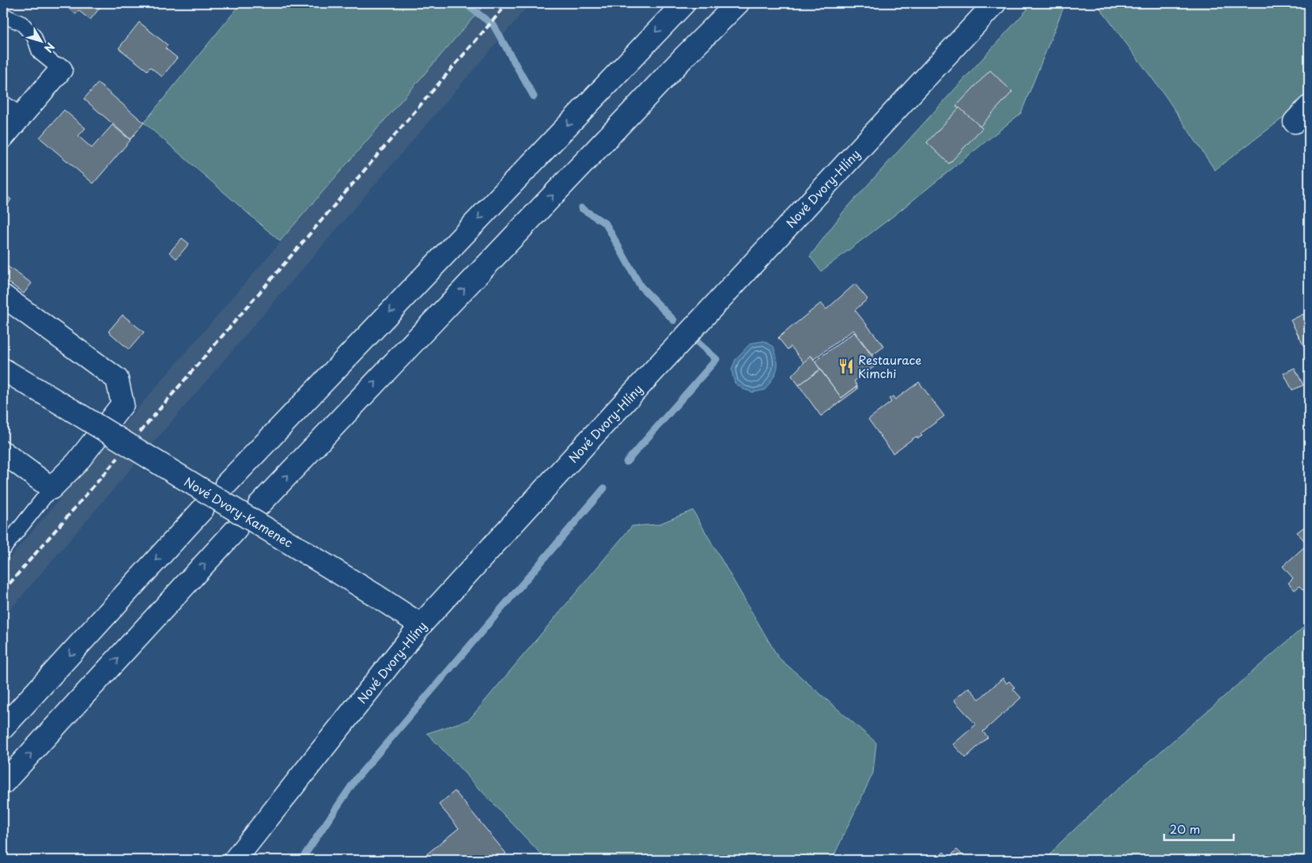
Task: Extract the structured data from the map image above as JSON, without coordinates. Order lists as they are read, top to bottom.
{
  "streets": {
    "main road": ["Nové Dvory-Hlíny", "Nové Dvory-Kamenec"]
  },
  "crossings": [
    ["Nové Dvory-Hlíny", "Nové Dvory-Kamenec"]
  ],
  "places": {
    "restaurant": ["Restaurace Kimchi"]
  },
  "scale_bar": "20 m",
  "north": "bottom right"
}
